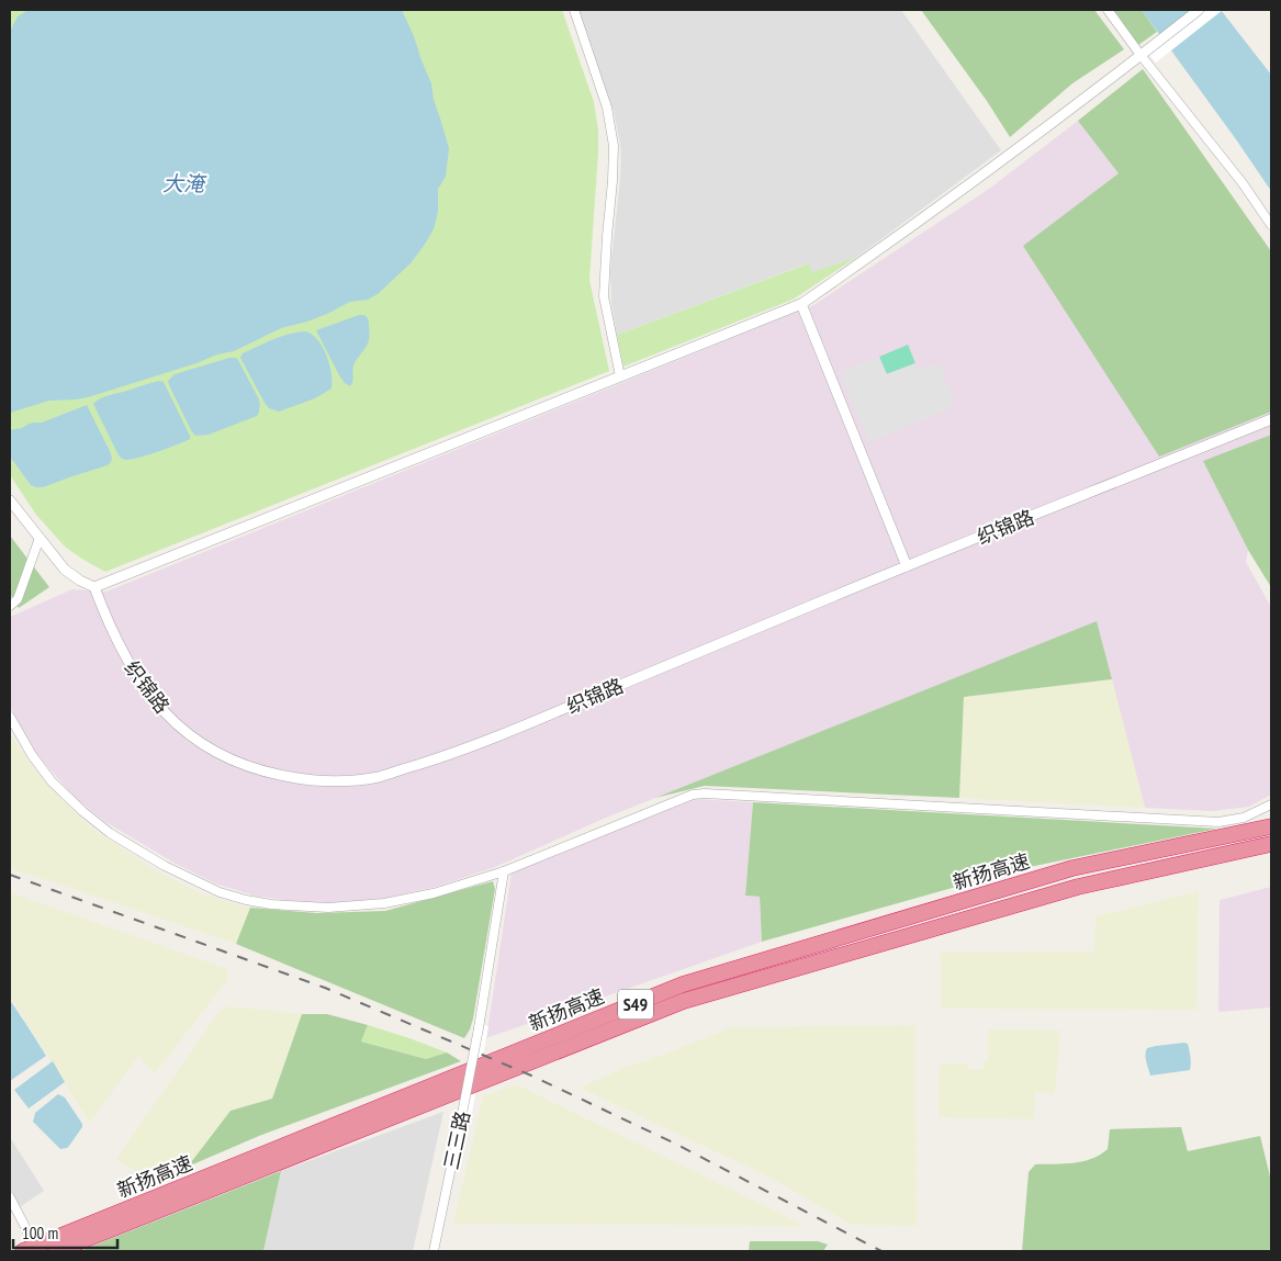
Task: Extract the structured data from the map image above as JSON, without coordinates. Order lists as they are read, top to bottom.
{
  "streets": {
    "highway": ["新扬高速", "S49"],
    "street": ["织锦路", "三三路"]
  },
  "water": ["大淹"],
  "scale_bar": "100 m"
}
